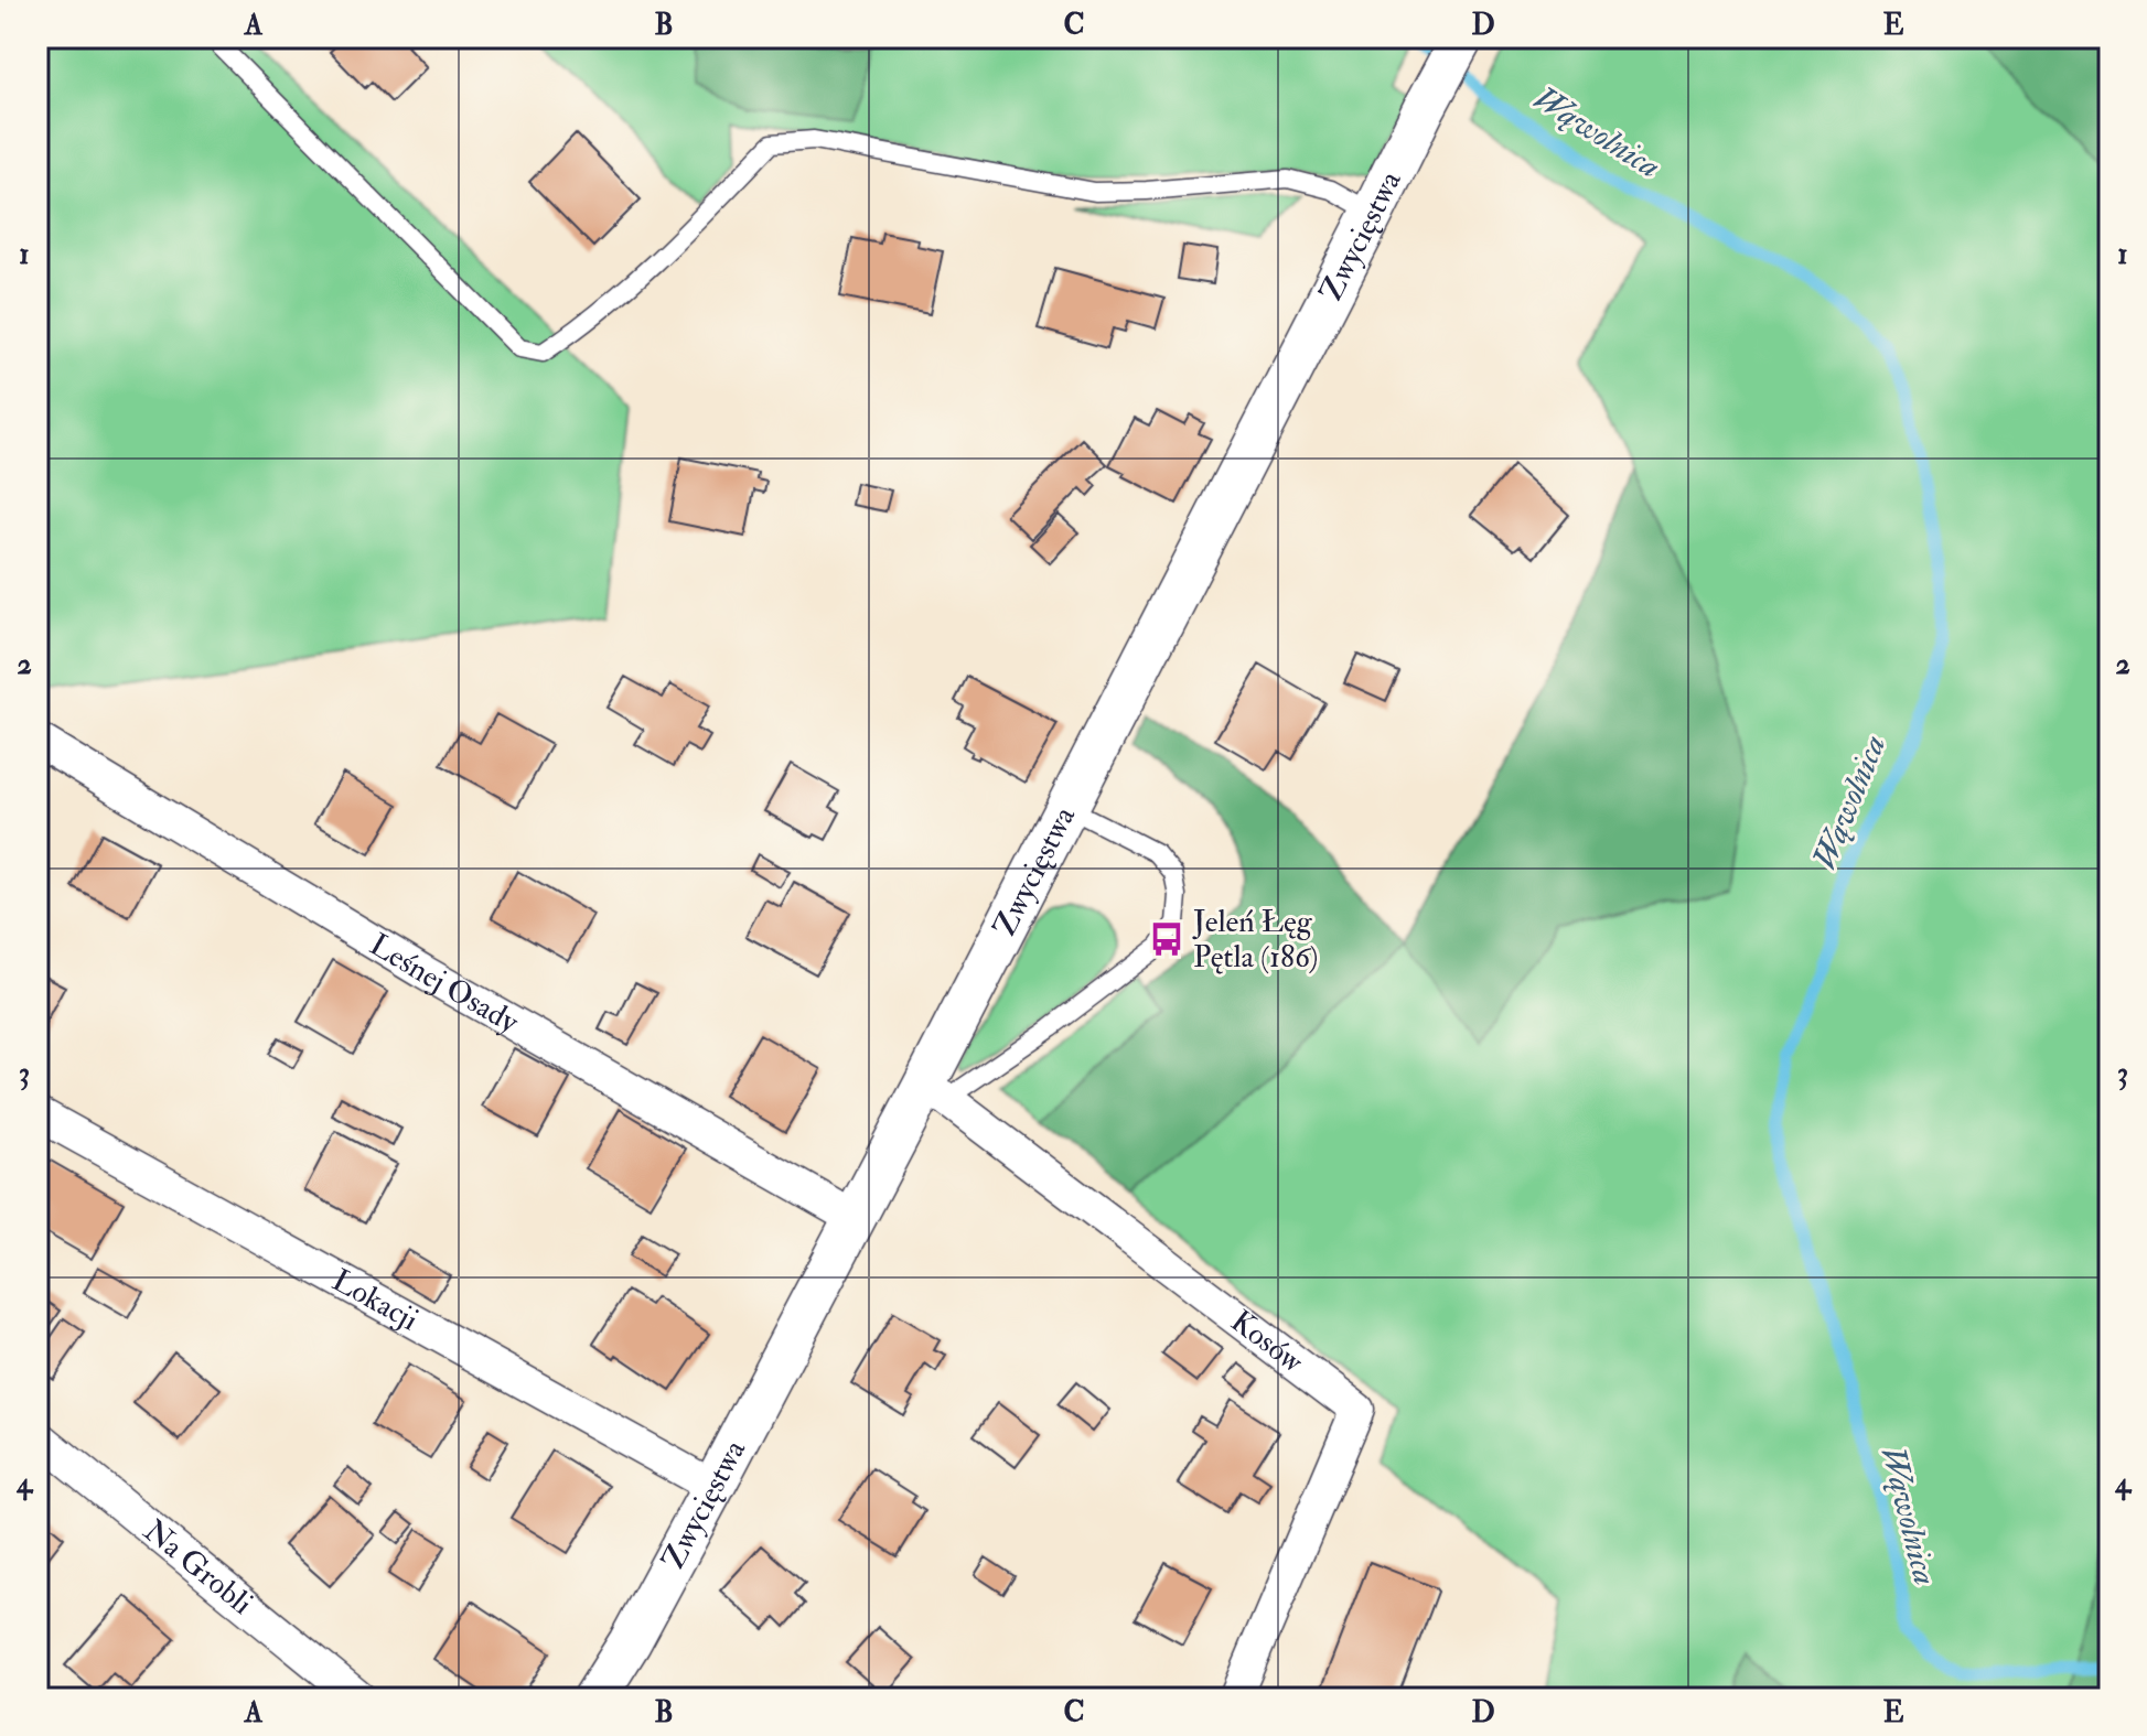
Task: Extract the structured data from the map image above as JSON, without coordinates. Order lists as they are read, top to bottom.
{
  "streets": {
    "street": [
      "Zwycięstwa",
      "Leśnej Osady",
      "Lokacji",
      "Kosów",
      "Na Grobli"
    ]
  },
  "crossings": [
    ["Zwycięstwa", "Leśnej Osady"],
    ["Zwycięstwa", "Lokacji"],
    ["Zwycięstwa", "Kosów"]
  ],
  "water": ["Wąwolnica"],
  "places": {
    "bus stop": ["Jeleń Łęg Pętla (186)"]
  },
  "grid": {
    "columns": [
      "A",
      "B",
      "C",
      "D",
      "E"
    ],
    "rows": [
      "1",
      "2",
      "3",
      "4"
    ]
  }
}
